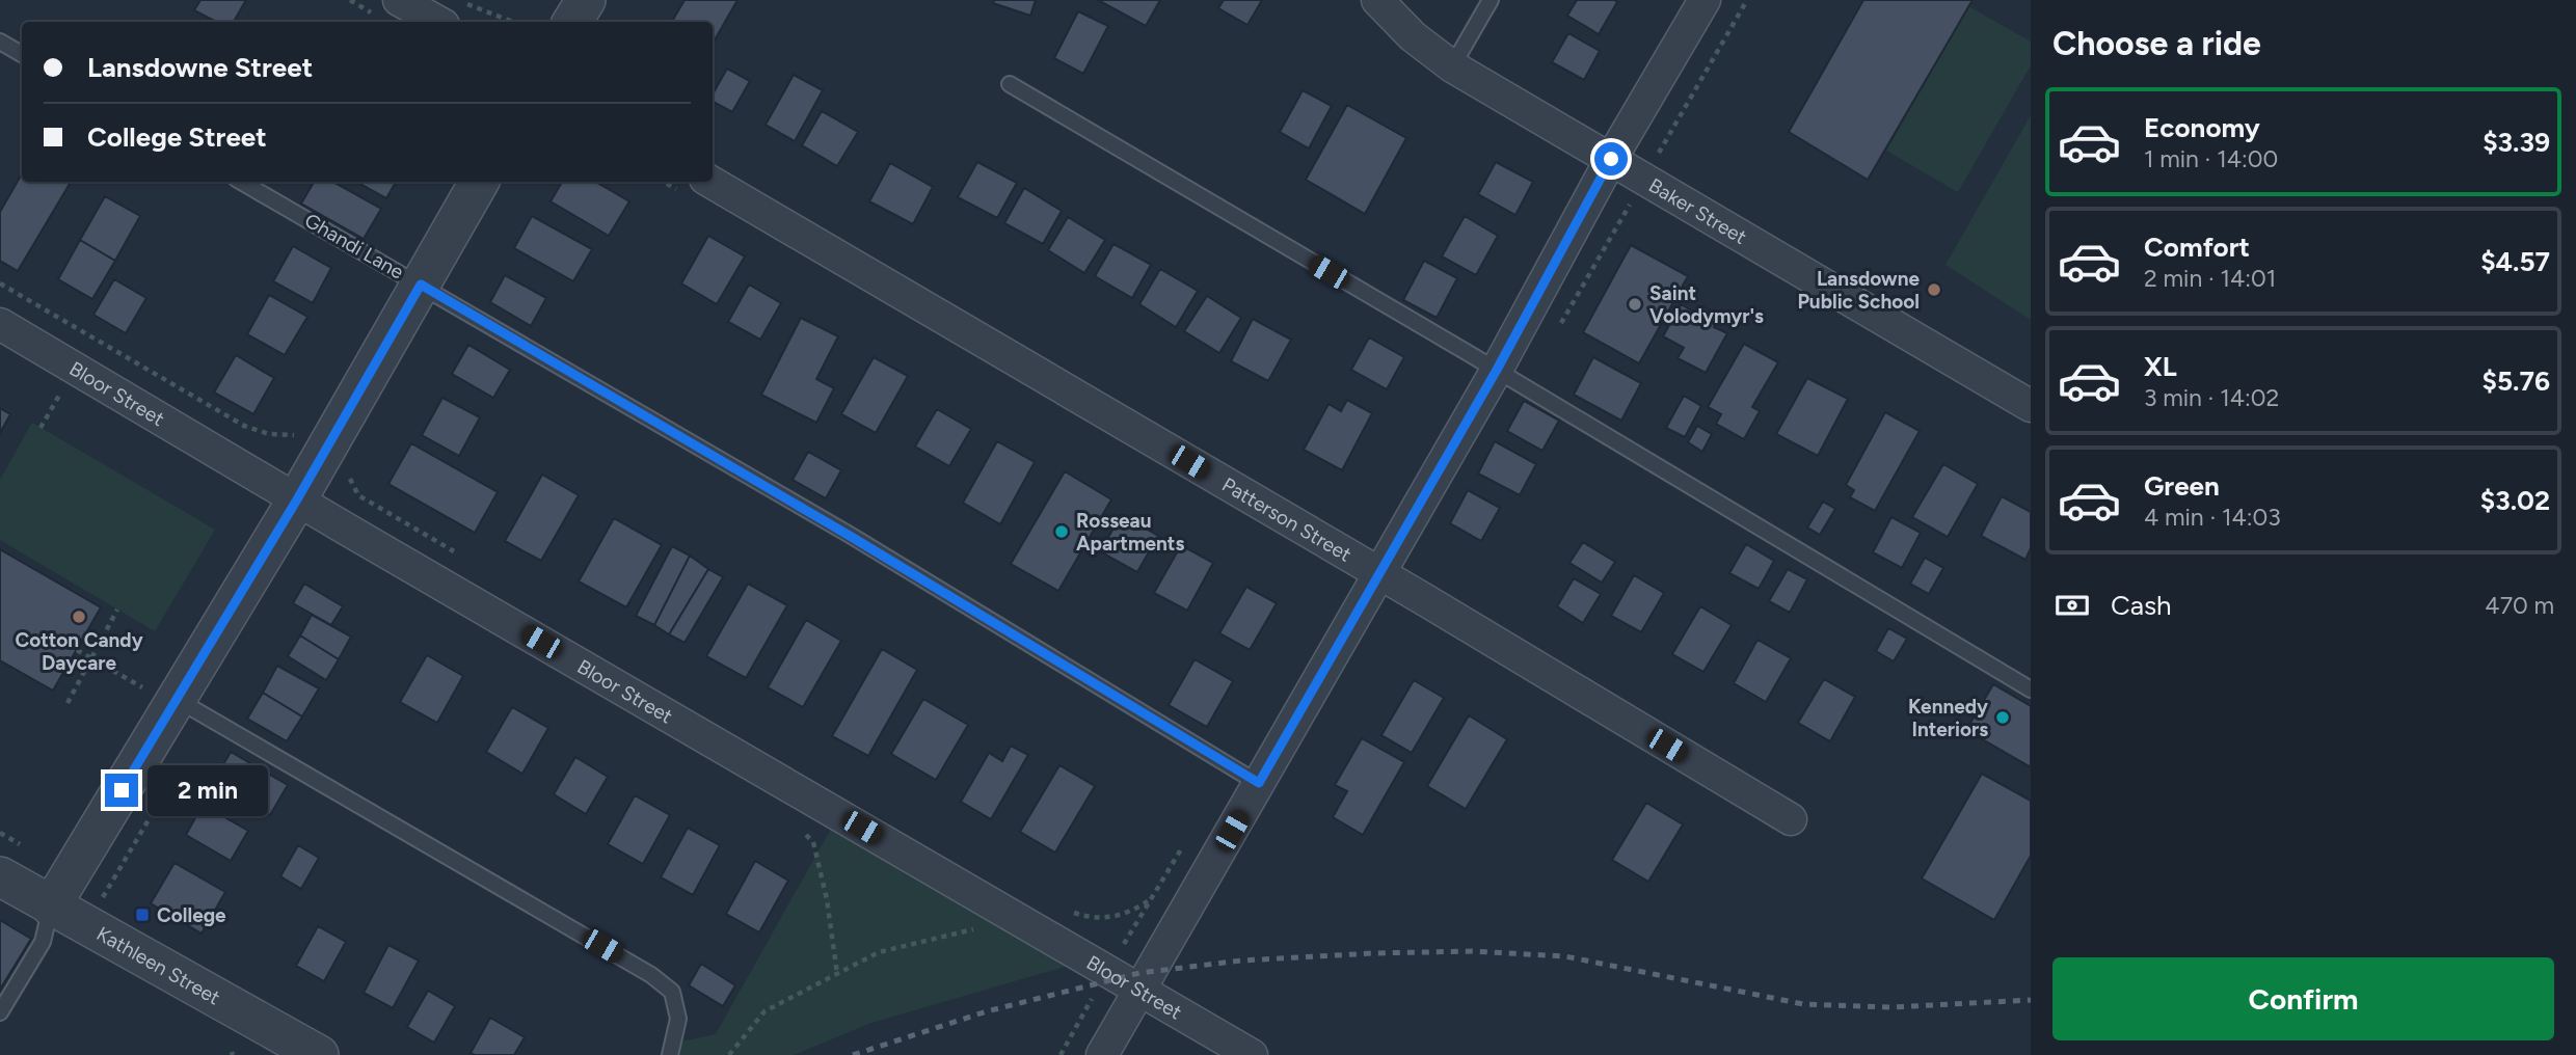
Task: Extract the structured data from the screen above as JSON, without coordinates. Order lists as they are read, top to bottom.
{
  "streets": {
    "street": [
      "Baker Street",
      "Bloor Street",
      "Patterson Street",
      "Kathleen Street"
    ],
    "lane": ["Ghandi Lane"]
  },
  "places": {
    "other": [
      "Lansdowne Public School",
      "Saint Volodymyr's",
      "Rosseau Apartments",
      "Cotton Candy Daycare",
      "Kennedy Interiors"
    ],
    "transit": ["College"]
  },
  "page": {
    "heading": "Choose a ride",
    "banner": ["Lansdowne Street", "College Street"],
    "list": [
      {
        "name": "Economy",
        "note": "1 min · 14:00",
        "value": "$3.39"
      },
      {
        "name": "Comfort",
        "note": "2 min · 14:01",
        "value": "$4.57"
      },
      {
        "name": "XL",
        "note": "3 min · 14:02",
        "value": "$5.76"
      },
      {
        "name": "Green",
        "note": "4 min · 14:03",
        "value": "$3.02"
      }
    ],
    "pay": ["Cash", "470 m"],
    "bubble": "2 min",
    "buttons": "Confirm"
  }
}
